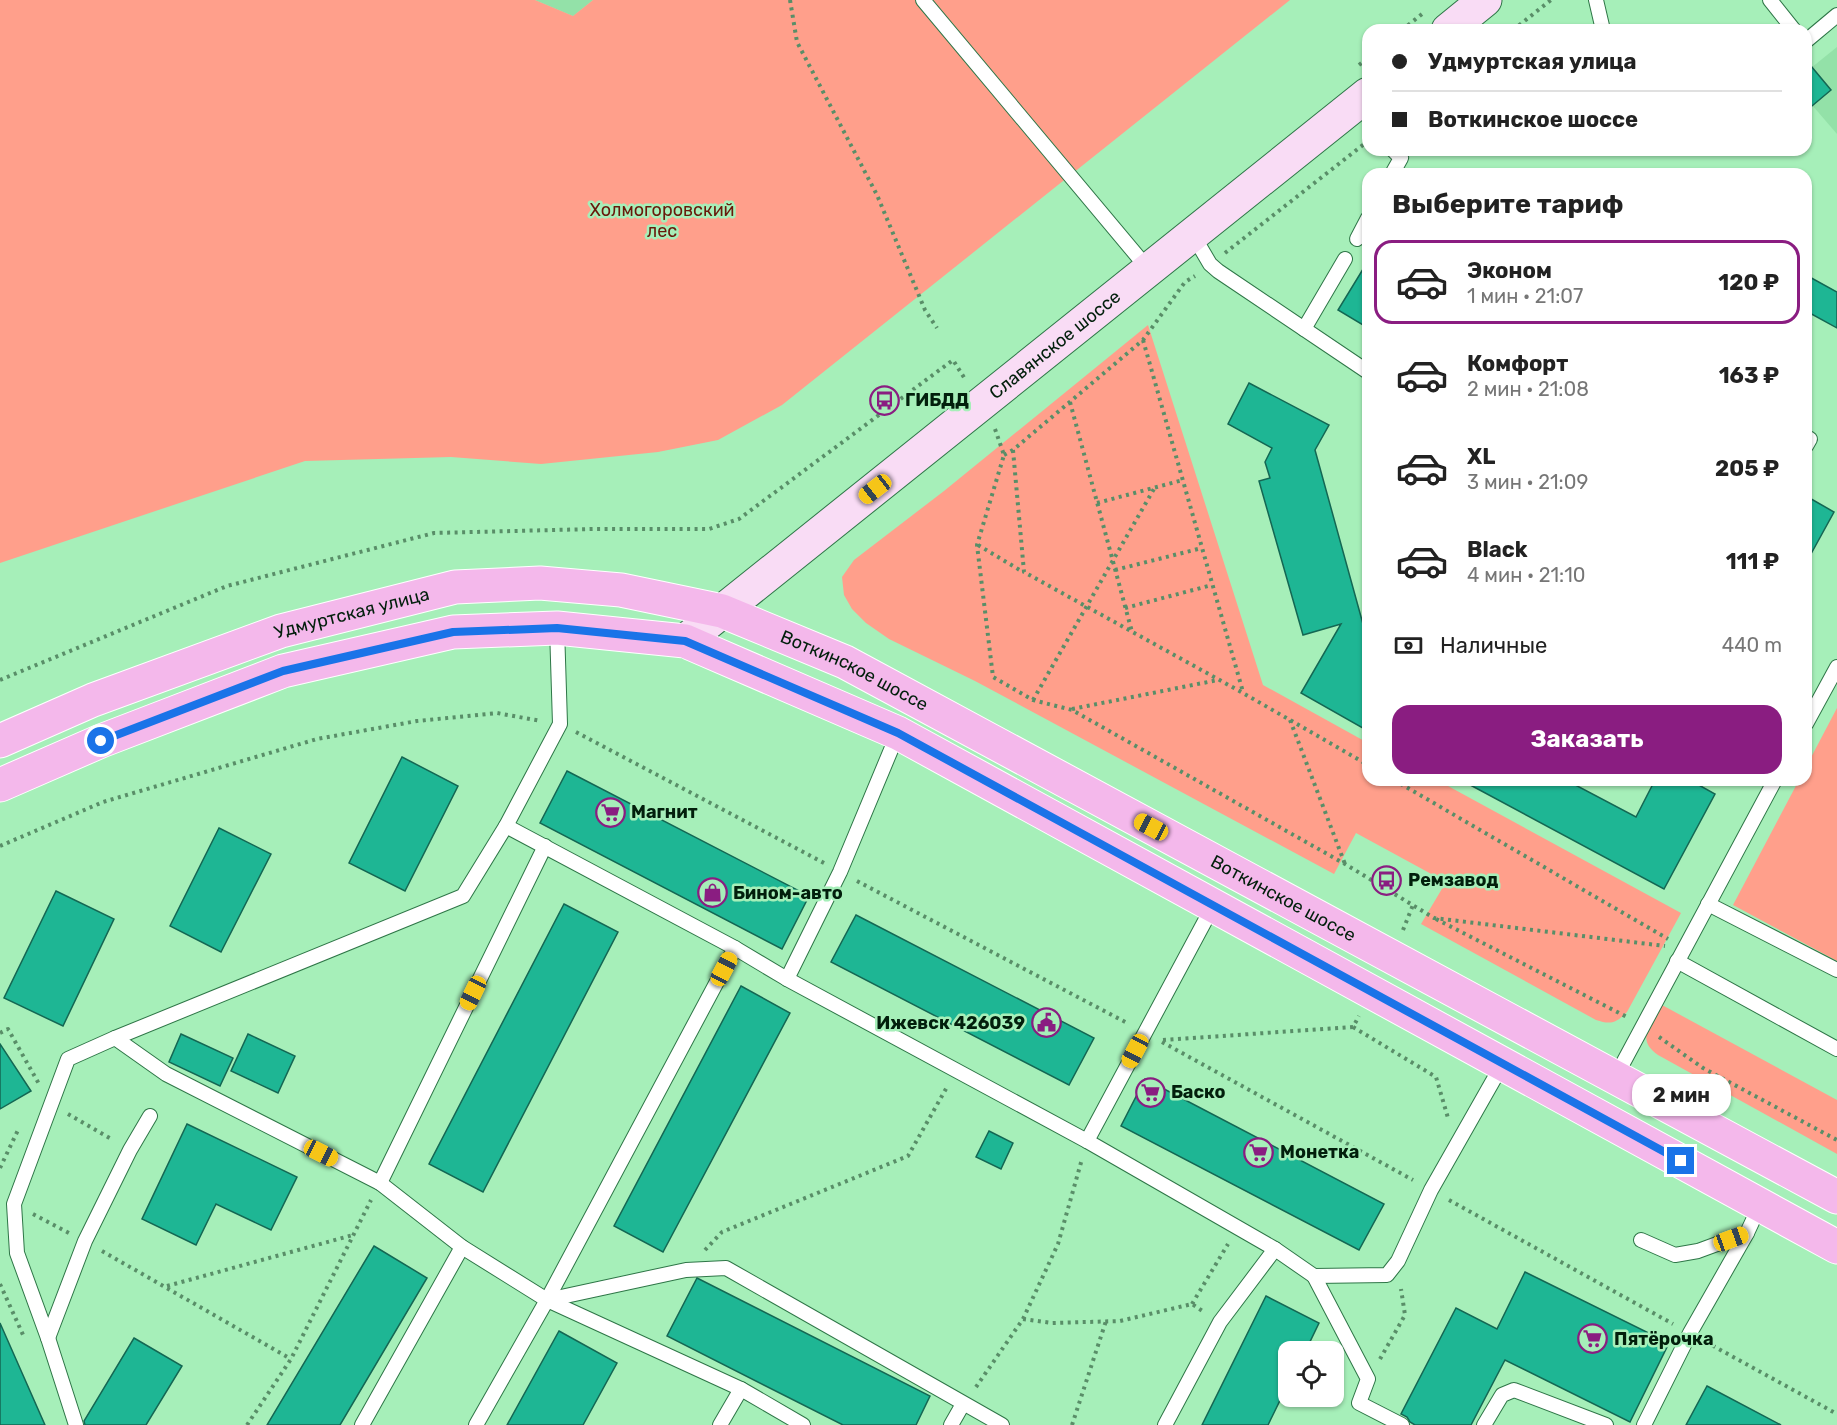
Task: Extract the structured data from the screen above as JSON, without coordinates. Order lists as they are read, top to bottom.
{
  "streets": {
    "main road": ["Славянское шоссе", "Удмуртская улица", "Воткинское шоссе"]
  },
  "crossings": [
    ["Славянское шоссе", "Удмуртская улица"],
    ["Славянское шоссе", "Воткинское шоссе"],
    ["Удмуртская улица", "Воткинское шоссе"]
  ],
  "parks": ["Холмогоровский лес"],
  "places": {
    "bus stop": ["ГИБДД", "Ремзавод"],
    "supermarket": [
      "Магнит",
      "Баско",
      "Монетка",
      "Пятёрочка"
    ],
    "shop": ["Бином-авто"],
    "public building": ["Ижевск 426039"]
  },
  "page": {
    "banner": ["Удмуртская улица", "Воткинское шоссе"],
    "heading": "Выберите тариф",
    "list": [
      {
        "name": "Эконом",
        "note": "1 мин · 21:07",
        "value": "120 ₽"
      },
      {
        "name": "Комфорт",
        "note": "2 мин · 21:08",
        "value": "163 ₽"
      },
      {
        "name": "XL",
        "note": "3 мин · 21:09",
        "value": "205 ₽"
      },
      {
        "name": "Black",
        "note": "4 мин · 21:10",
        "value": "111 ₽"
      }
    ],
    "pay": ["Наличные", "440 m"],
    "buttons": "Заказать",
    "bubble": "2 мин"
  }
}
